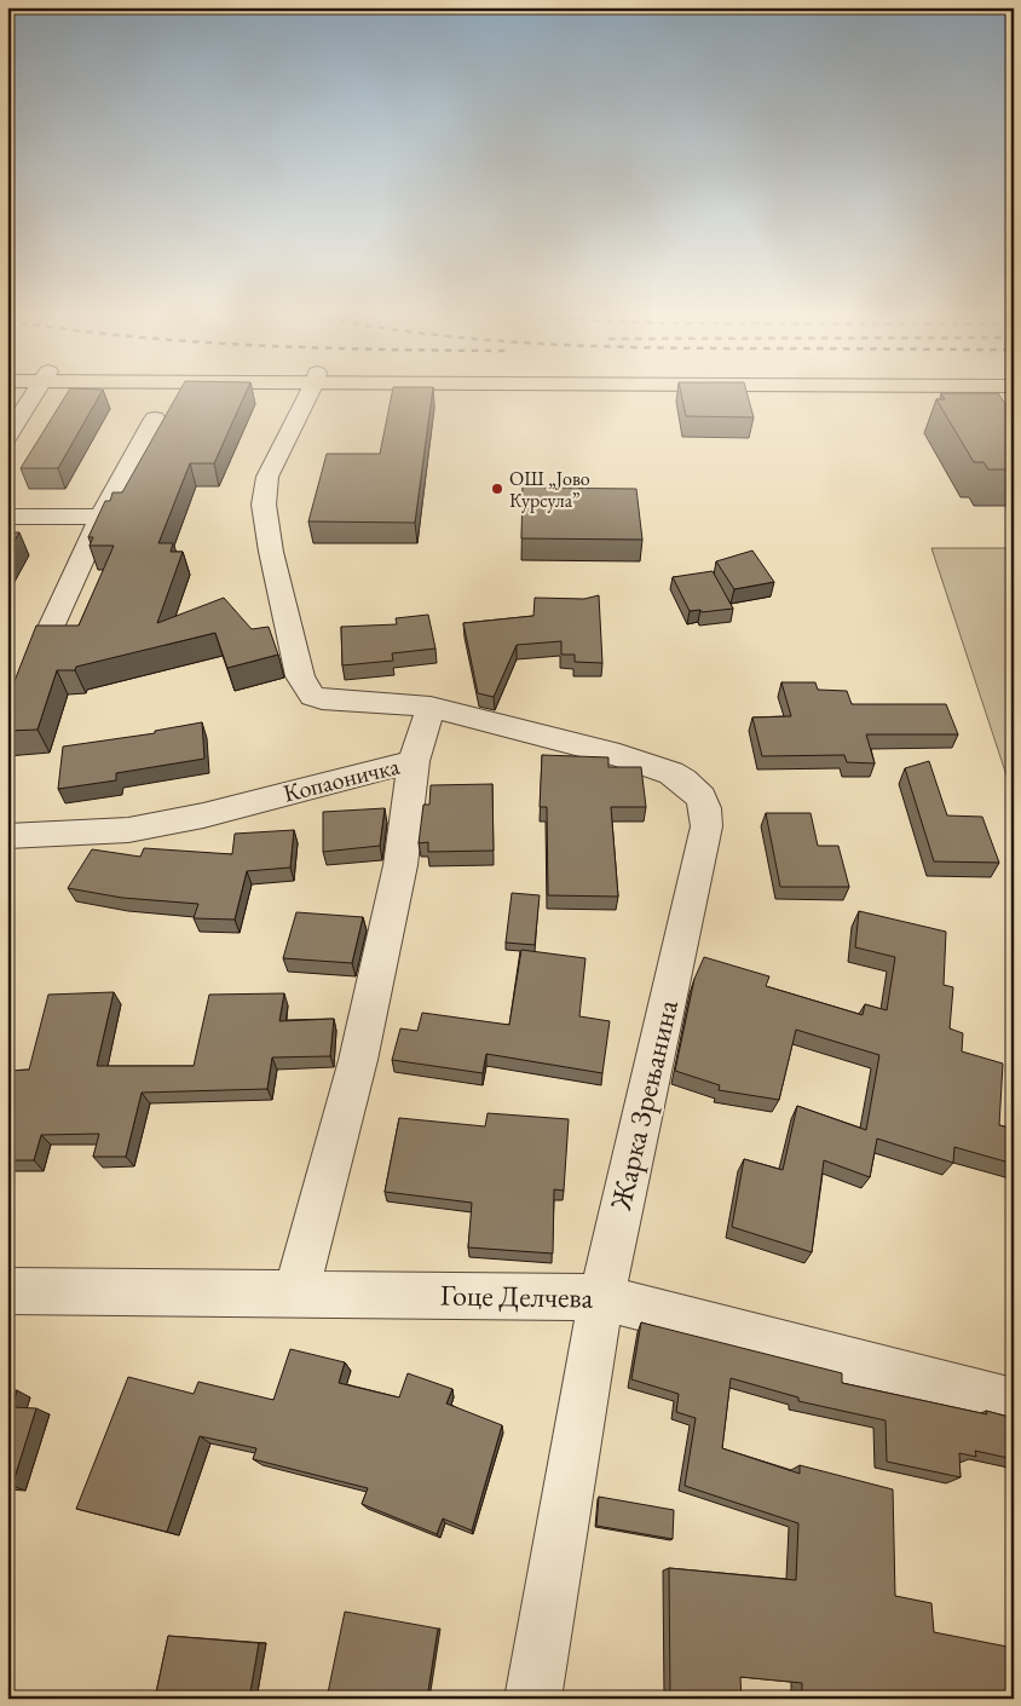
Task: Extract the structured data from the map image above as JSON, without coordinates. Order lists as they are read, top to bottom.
{
  "streets": {
    "street": ["Копаоничка", "Жарка Зрењанина", "Гоце Делчева"]
  },
  "crossings": [
    ["Копаоничка", "Жарка Зрењанина"],
    ["Жарка Зрењанина", "Гоце Делчева"]
  ],
  "places": ["ОШ „Јово Курсула”"]
}
